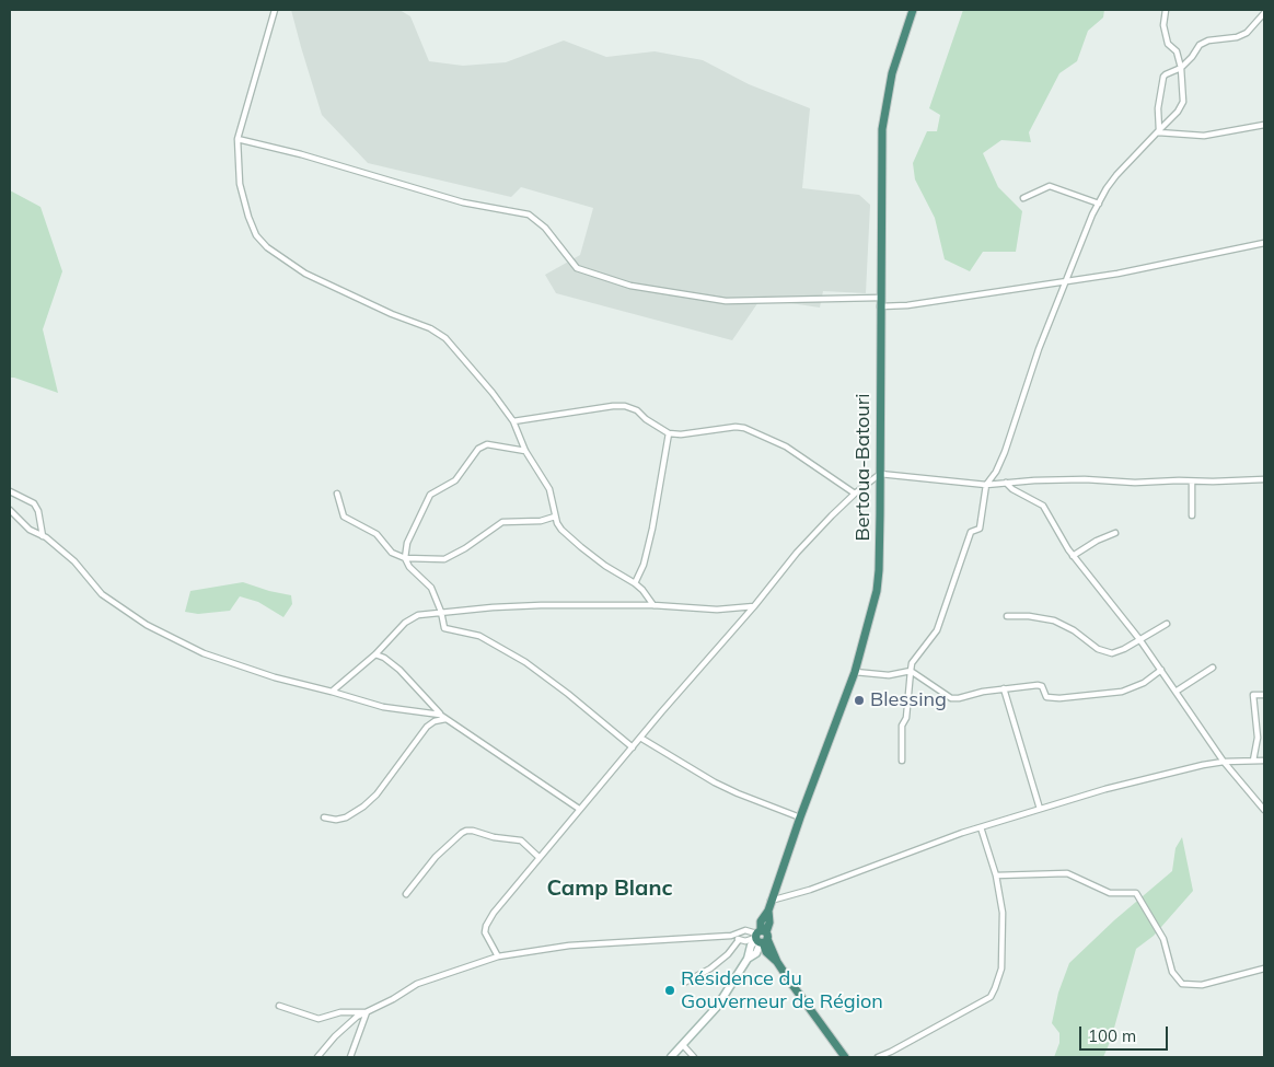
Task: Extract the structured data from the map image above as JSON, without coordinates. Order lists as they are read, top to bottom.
{
  "streets": {
    "highway": ["Bertoua-Batouri"]
  },
  "districts": ["Camp Blanc"],
  "places": ["Blessing", "Résidence du Gouverneur de Région"],
  "scale_bar": "100 m"
}
